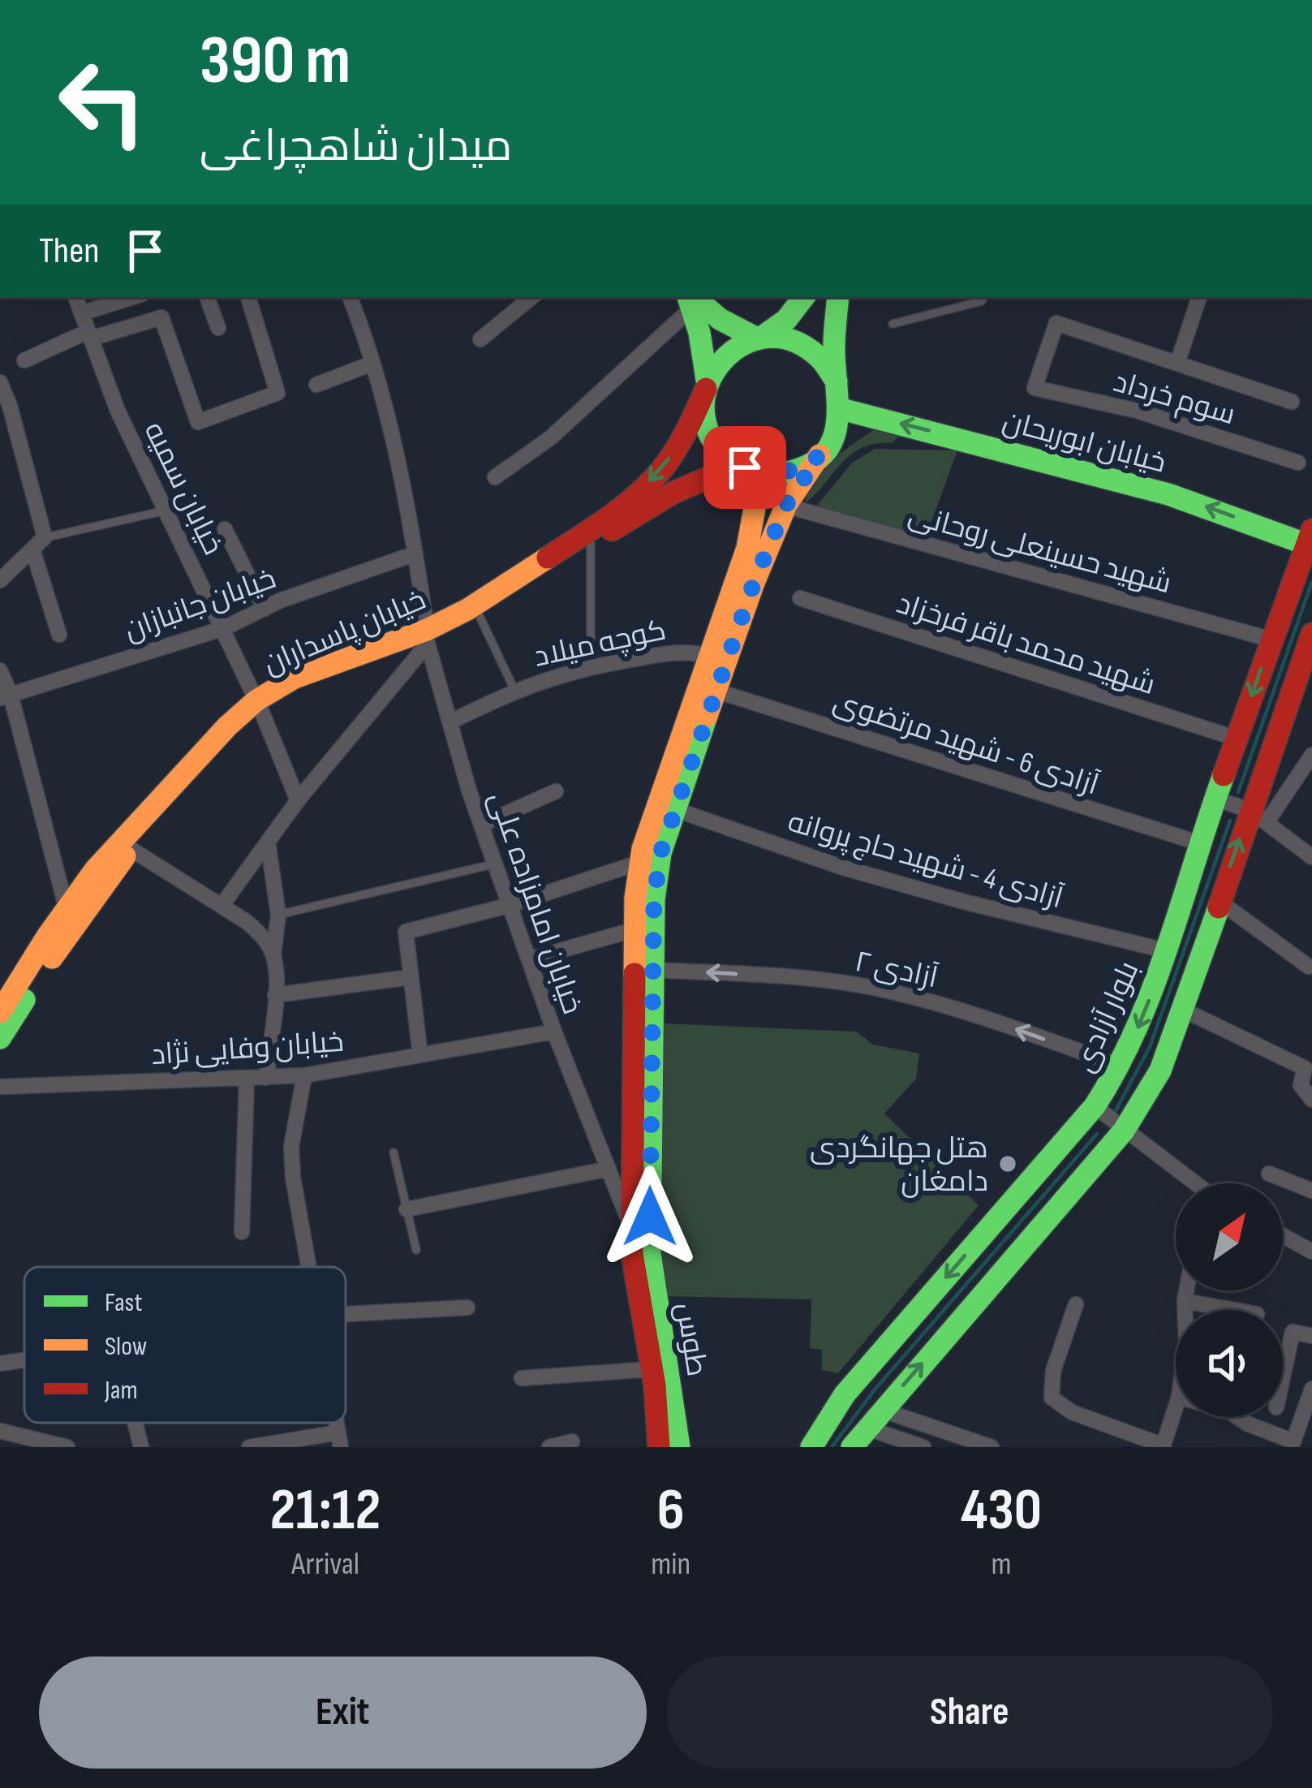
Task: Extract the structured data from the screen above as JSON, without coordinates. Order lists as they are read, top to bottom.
{
  "streets": {
    "street": [
      "سوم خرداد",
      "خیابان ابوریحان",
      "خیابان سمیه",
      "شهید حسینعلی روحانی",
      "خیابان جانبازان",
      "خیابان پاسداران",
      "کوچه میلاد",
      "شهید محمد باقر فرخزاد",
      "آزادی 6 - شهید مرتضوی",
      "آزادی 4 - شهید حاج پروانه",
      "خیابان امامزاده علی",
      "آزادی ۲",
      "بلوار آزادی",
      "خیابان وفایی نژاد",
      "طوس"
    ]
  },
  "crossings": [
    ["خیابان ابوریحان", "خیابان پاسداران"],
    ["خیابان ابوریحان", "بلوار آزادی"],
    ["خیابان ابوریحان", "طوس"],
    ["خیابان سمیه", "خیابان جانبازان"],
    ["خیابان سمیه", "خیابان پاسداران"],
    ["شهید حسینعلی روحانی", "بلوار آزادی"],
    ["خیابان جانبازان", "خیابان امامزاده علی"],
    ["خیابان پاسداران", "خیابان امامزاده علی"],
    ["خیابان پاسداران", "طوس"],
    ["کوچه میلاد", "خیابان امامزاده علی"],
    ["کوچه میلاد", "طوس"],
    ["شهید محمد باقر فرخزاد", "بلوار آزادی"],
    ["آزادی 6 - شهید مرتضوی", "بلوار آزادی"],
    ["آزادی 6 - شهید مرتضوی", "طوس"],
    ["آزادی 4 - شهید حاج پروانه", "بلوار آزادی"],
    ["آزادی 4 - شهید حاج پروانه", "طوس"],
    ["خیابان امامزاده علی", "خیابان وفایی نژاد"],
    ["خیابان امامزاده علی", "طوس"],
    ["آزادی ۲", "بلوار آزادی"],
    ["آزادی ۲", "طوس"]
  ],
  "one_way": ["خیابان ابوریحان", "آزادی ۲"],
  "places": ["هتل جهانگردى دامغان"],
  "legend": ["Fast", "Slow", "Jam"],
  "north": "top right",
  "page": {
    "turn": ["390 m", "میدان شاهچراغی"],
    "then": "Then",
    "eta": [
      "21:12",
      "Arrival",
      "6",
      "min",
      "430",
      "m"
    ],
    "buttons": ["Exit", "Share"]
  }
}
